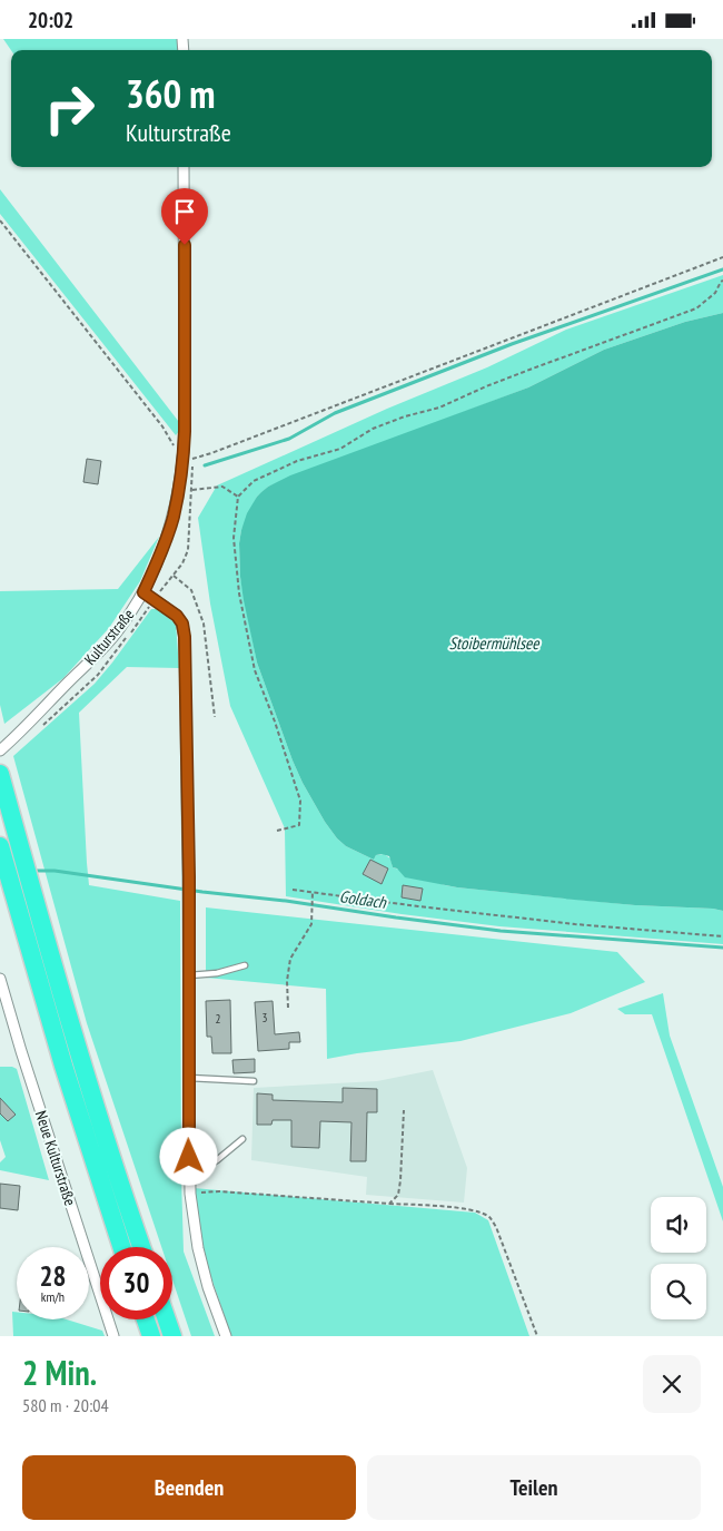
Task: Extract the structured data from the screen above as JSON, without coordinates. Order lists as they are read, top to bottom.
{
  "streets": {
    "street": ["Kulturstraße", "Neue Kulturstraße"]
  },
  "water": ["Stoibermühlsee", "Goldach"],
  "house_numbers": ["3", "2"],
  "page": {
    "status": "20:02",
    "turn": ["360 m", "Kulturstraße"],
    "speed": "28 km/h",
    "limit": "30",
    "heading": ["2 Min.", "580 m · 20:04"],
    "buttons": ["Beenden", "Teilen"]
  }
}
